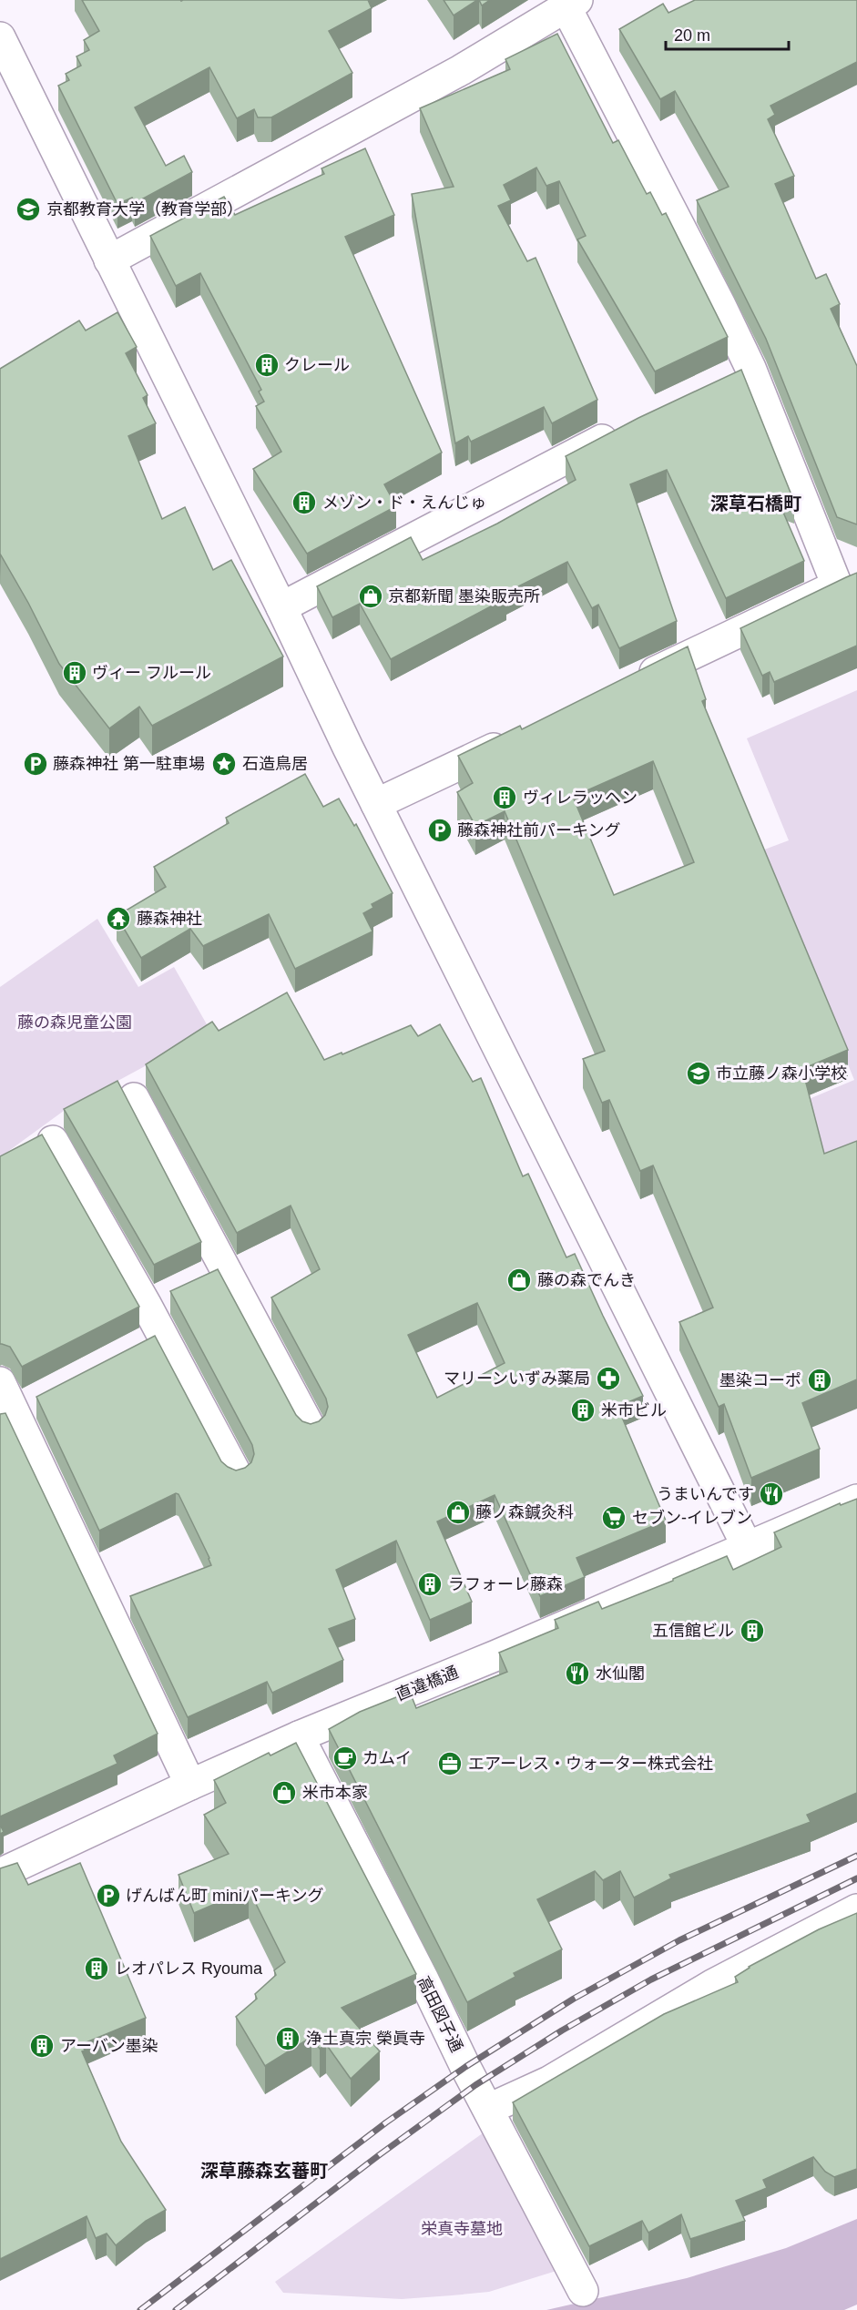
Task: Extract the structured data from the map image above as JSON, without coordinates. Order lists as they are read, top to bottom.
{
  "streets": {
    "street": ["直違橋通", "高田図子通"]
  },
  "crossings": [
    ["直違橋通", "高田図子通"]
  ],
  "districts": ["深草石橋町", "深草藤森玄蕃町"],
  "parks": ["藤の森児童公園", "栄真寺墓地"],
  "places": {
    "school or university": ["京都教育大学（教育学部）", "市立藤ノ森小学校"],
    "building": [
      "クレール",
      "メゾン・ド・えんじゅ",
      "ヴィー フルール",
      "ヴィレラッヘン",
      "墨染コーポ",
      "米市ビル",
      "ラフォーレ藤森",
      "五信館ビル",
      "レオパレス Ryouma",
      "浄土真宗 榮眞寺",
      "アーバン墨染"
    ],
    "shop": [
      "京都新聞 墨染販売所",
      "藤の森でんき",
      "藤ノ森鍼灸科",
      "米市本家"
    ],
    "parking": ["藤森神社 第一駐車場", "藤森神社前パーキング", "げんばん町 miniパーキング"],
    "place": ["石造鳥居"],
    "temple": ["藤森神社"],
    "pharmacy": ["マリーンいずみ薬局"],
    "restaurant": ["うまいんです", "水仙閣"],
    "supermarket": ["セブン-イレブン"],
    "cafe": ["カムイ"],
    "office": ["エアーレス・ウォーター株式会社"]
  },
  "scale_bar": "20 m"
}
